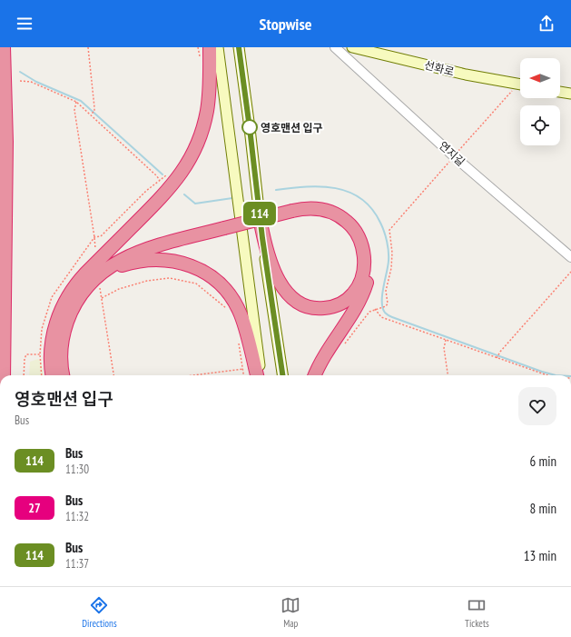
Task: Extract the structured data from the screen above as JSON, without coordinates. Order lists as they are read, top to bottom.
{
  "streets": {
    "main road": ["선화로"],
    "street": ["연지길"]
  },
  "places": ["영호맨션 입구"],
  "lines": ["bus line 114"],
  "north": "left",
  "page": {
    "header": "Stopwise",
    "on_map": "114",
    "heading": ["영호맨션 입구", "Bus"],
    "list": [
      {
        "mark": "114",
        "name": "Bus",
        "note": "11:30",
        "value": "6 min"
      },
      {
        "mark": "27",
        "name": "Bus",
        "note": "11:32",
        "value": "8 min"
      },
      {
        "mark": "114",
        "name": "Bus",
        "note": "11:37",
        "value": "13 min"
      }
    ],
    "tabs": ["Directions", "Map", "Tickets"]
  }
}
